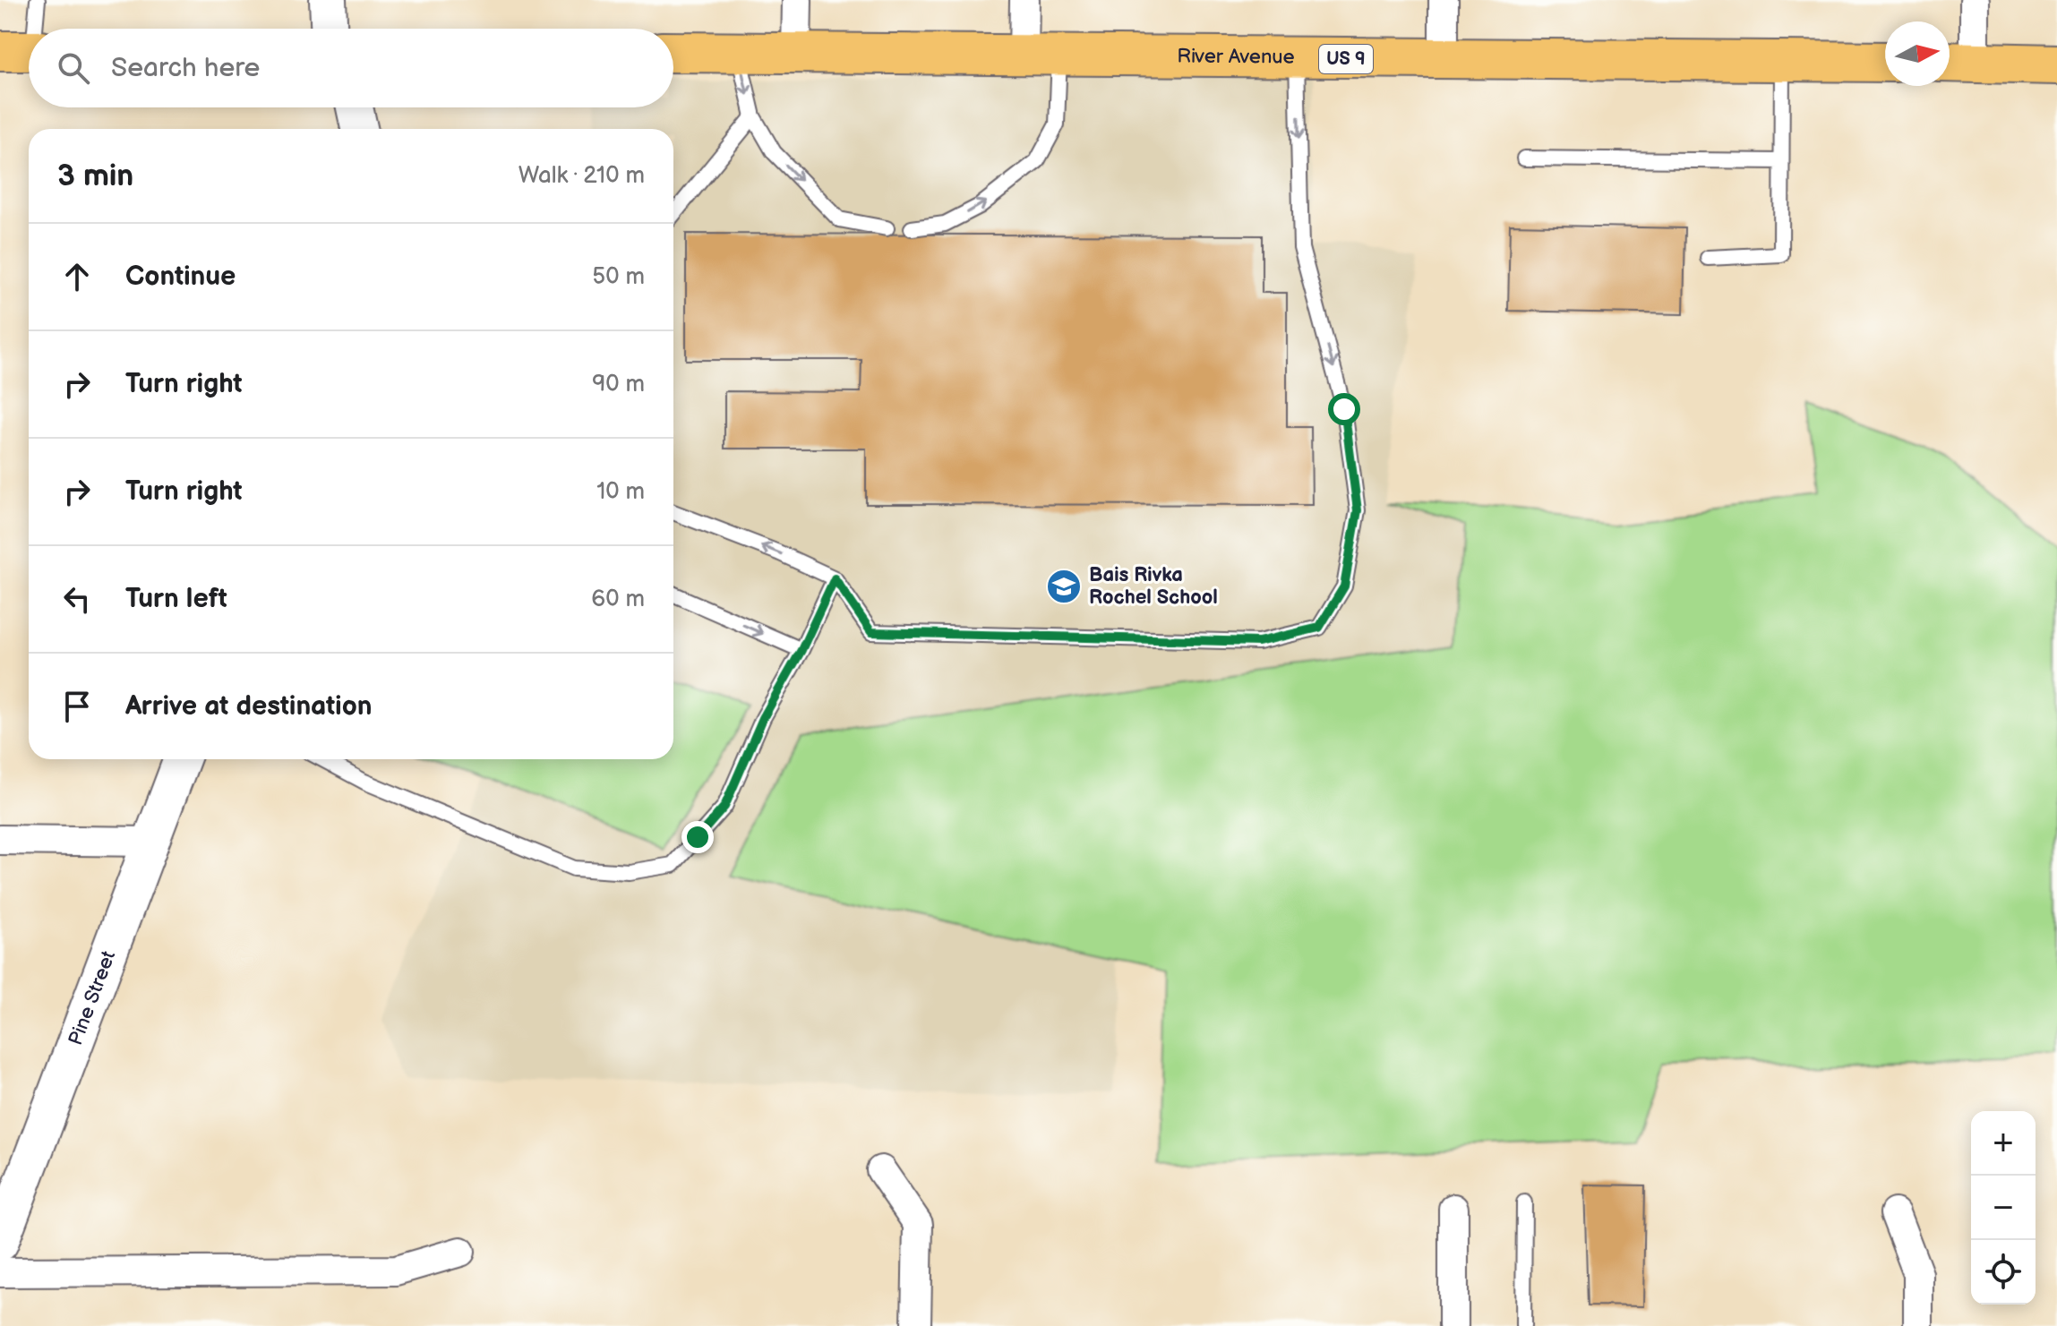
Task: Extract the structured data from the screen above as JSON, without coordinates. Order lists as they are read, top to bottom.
{
  "streets": {
    "highway": ["River Avenue", "US 9"],
    "street": ["Pine Street"]
  },
  "places": {
    "school or university": ["Bais Rivka Rochel School"]
  },
  "north": "right",
  "page": {
    "search": "Search here",
    "heading": ["3 min", "Walk · 210 m"],
    "list": [
      ["Continue", "50 m"],
      ["Turn right", "90 m"],
      ["Turn right", "10 m"],
      ["Turn left", "60 m"],
      "Arrive at destination"
    ],
    "map_buttons": ["+", "−"]
  }
}
